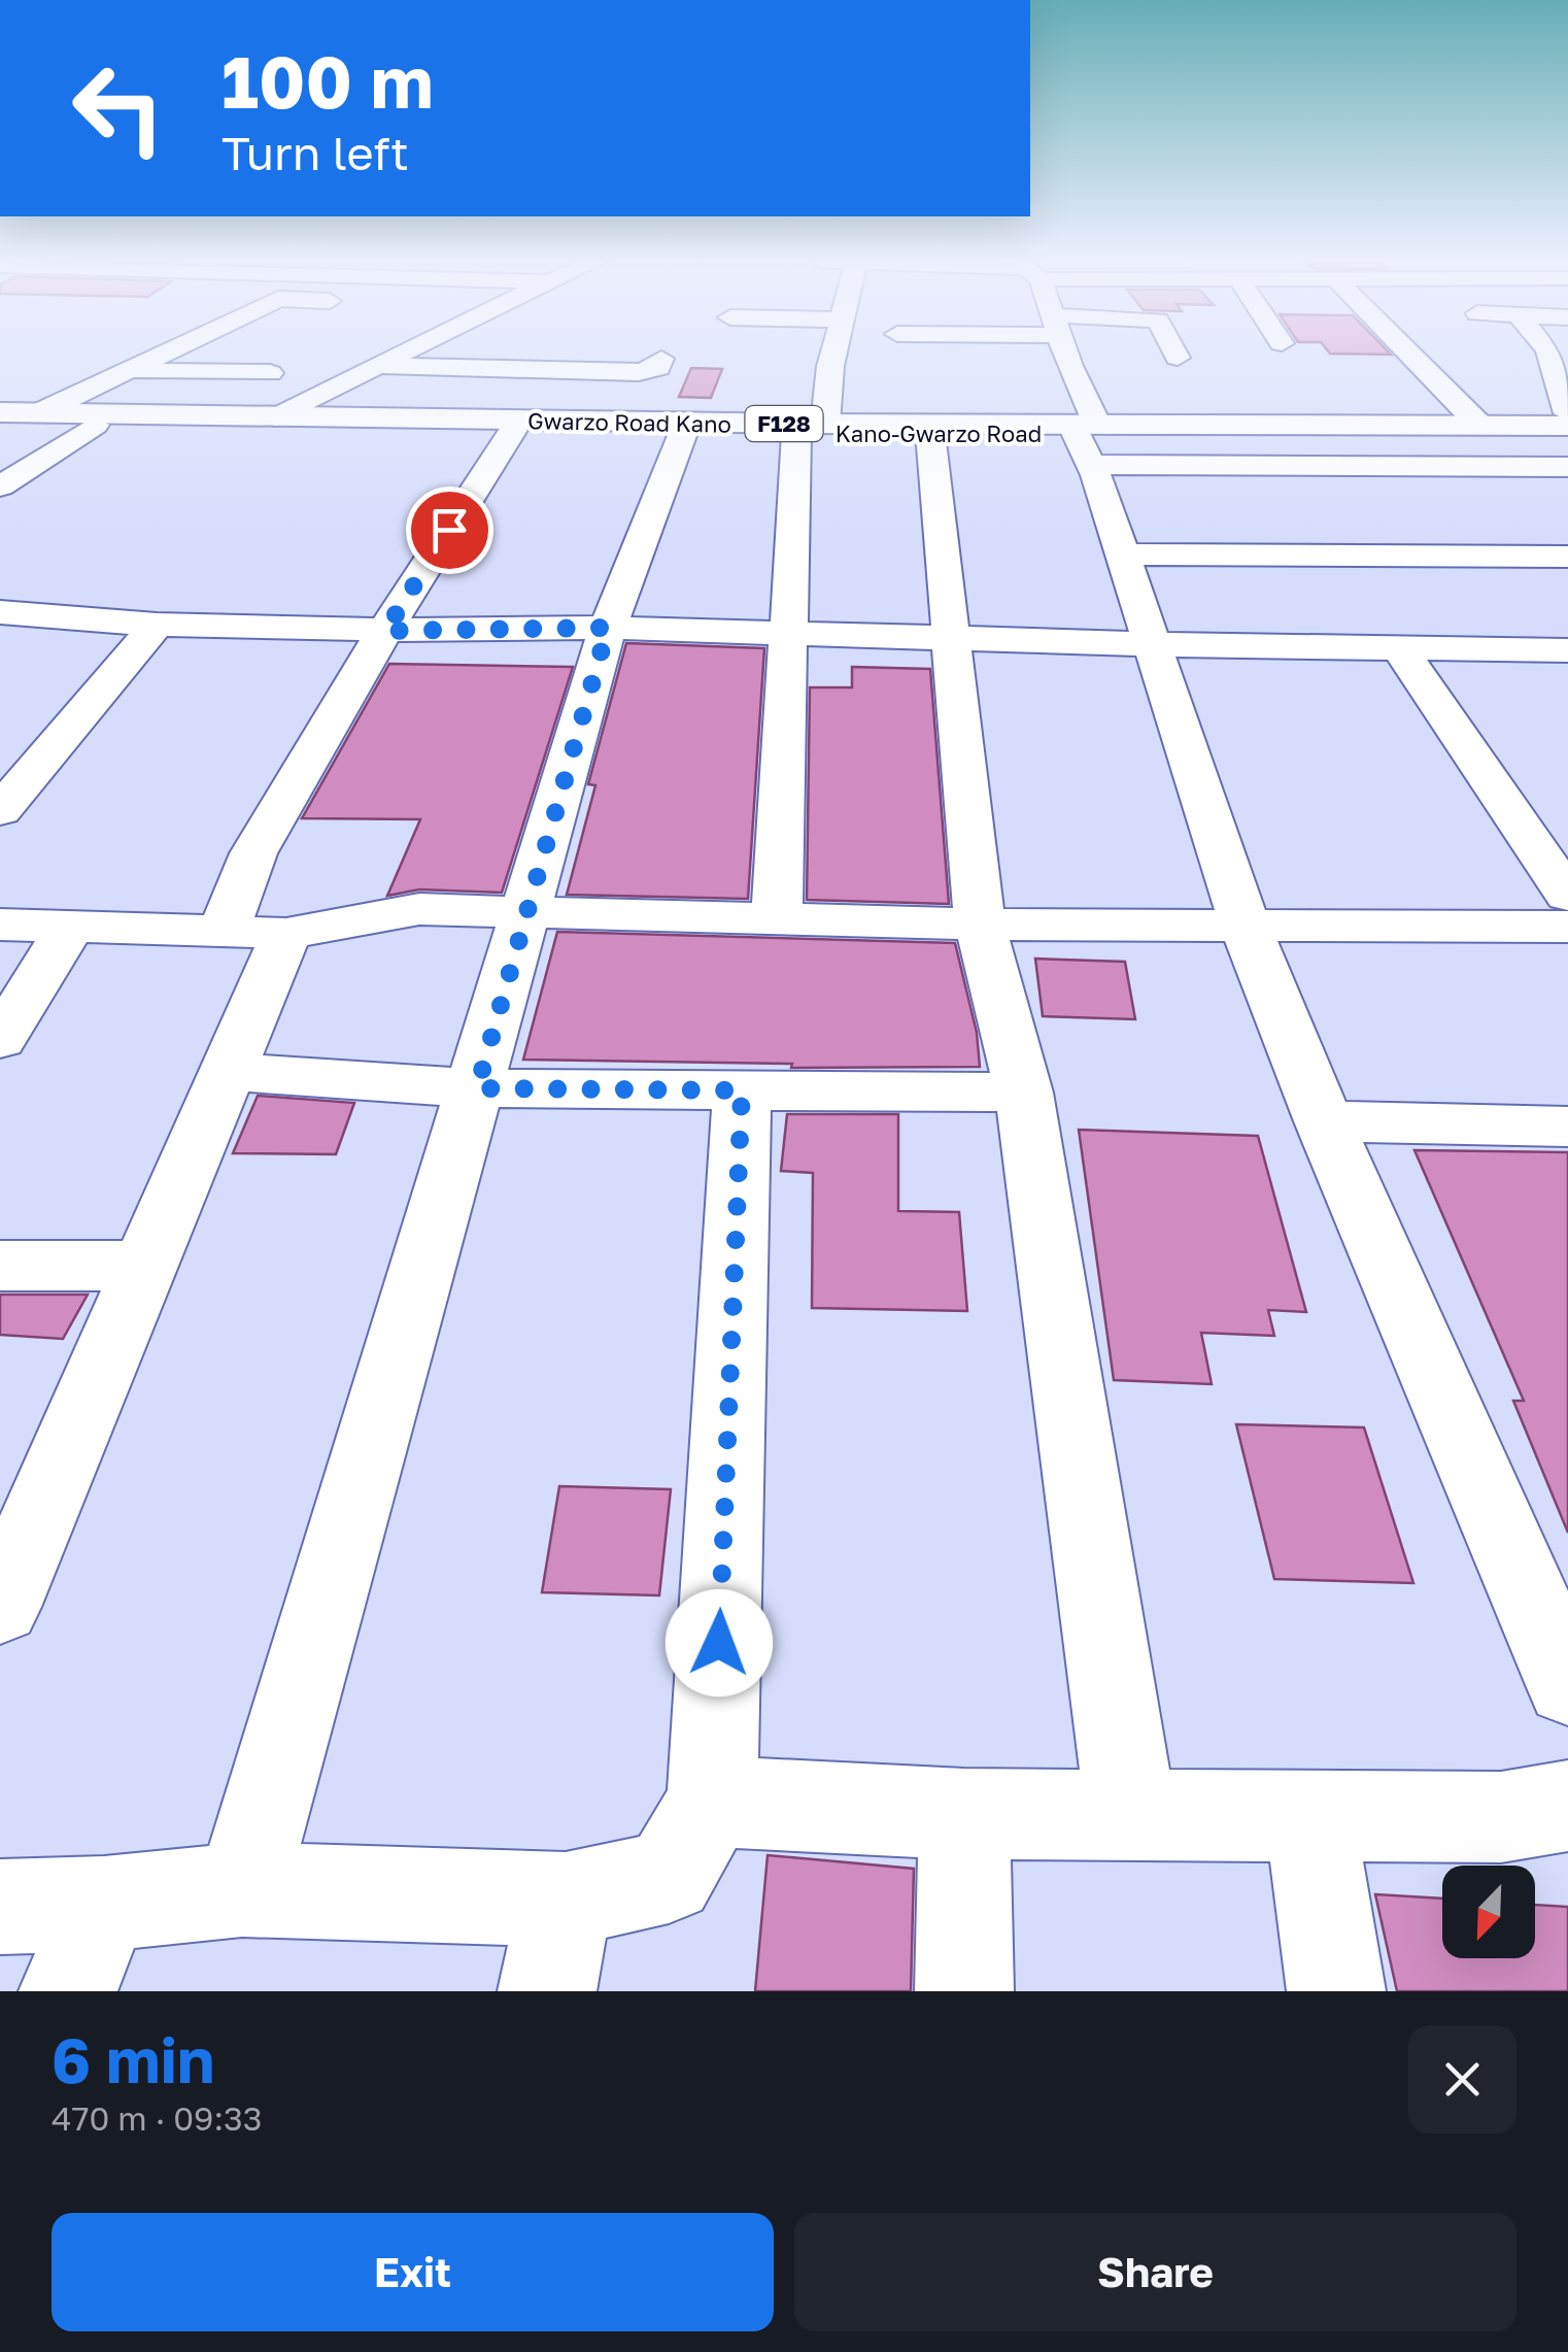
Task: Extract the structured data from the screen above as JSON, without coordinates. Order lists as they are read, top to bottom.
{
  "streets": {
    "main road": ["Gwarzo Road Kano", "F128", "Kano-Gwarzo Road"]
  },
  "crossings": [
    ["Gwarzo Road Kano", "Kano-Gwarzo Road"],
    ["F128", "Kano-Gwarzo Road"]
  ],
  "north": "bottom left",
  "page": {
    "turn": ["100 m", "Turn left"],
    "heading": ["6 min", "470 m · 09:33"],
    "buttons": ["Exit", "Share"]
  }
}
